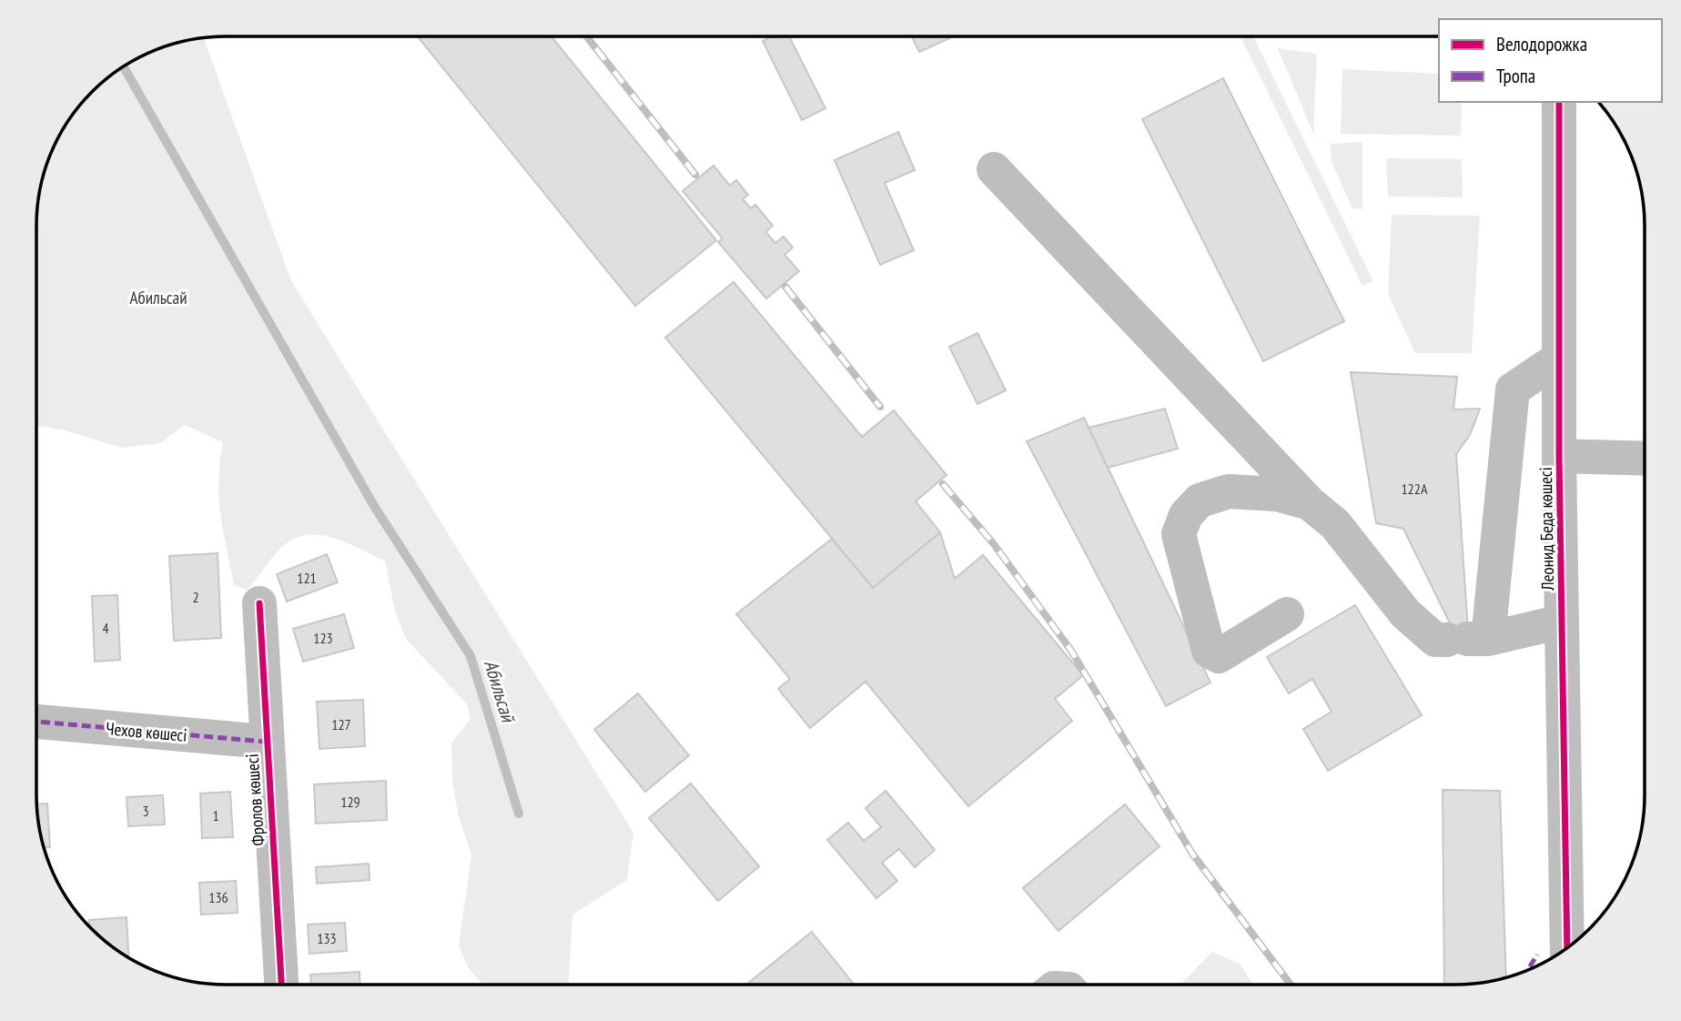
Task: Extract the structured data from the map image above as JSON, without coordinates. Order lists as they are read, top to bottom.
{
  "streets": {
    "street": ["Леонид Беда көшесі", "Чехов көшесі", "Фролов көшесі"]
  },
  "crossings": [
    ["Чехов көшесі", "Фролов көшесі"]
  ],
  "water": ["Абильсай"],
  "parks": ["Абильсай"],
  "house_numbers": [
    "122А",
    "121",
    "2",
    "4",
    "123",
    "127",
    "129",
    "3",
    "1",
    "136",
    "133"
  ],
  "legend": ["Велодорожка", "Тропа"]
}
